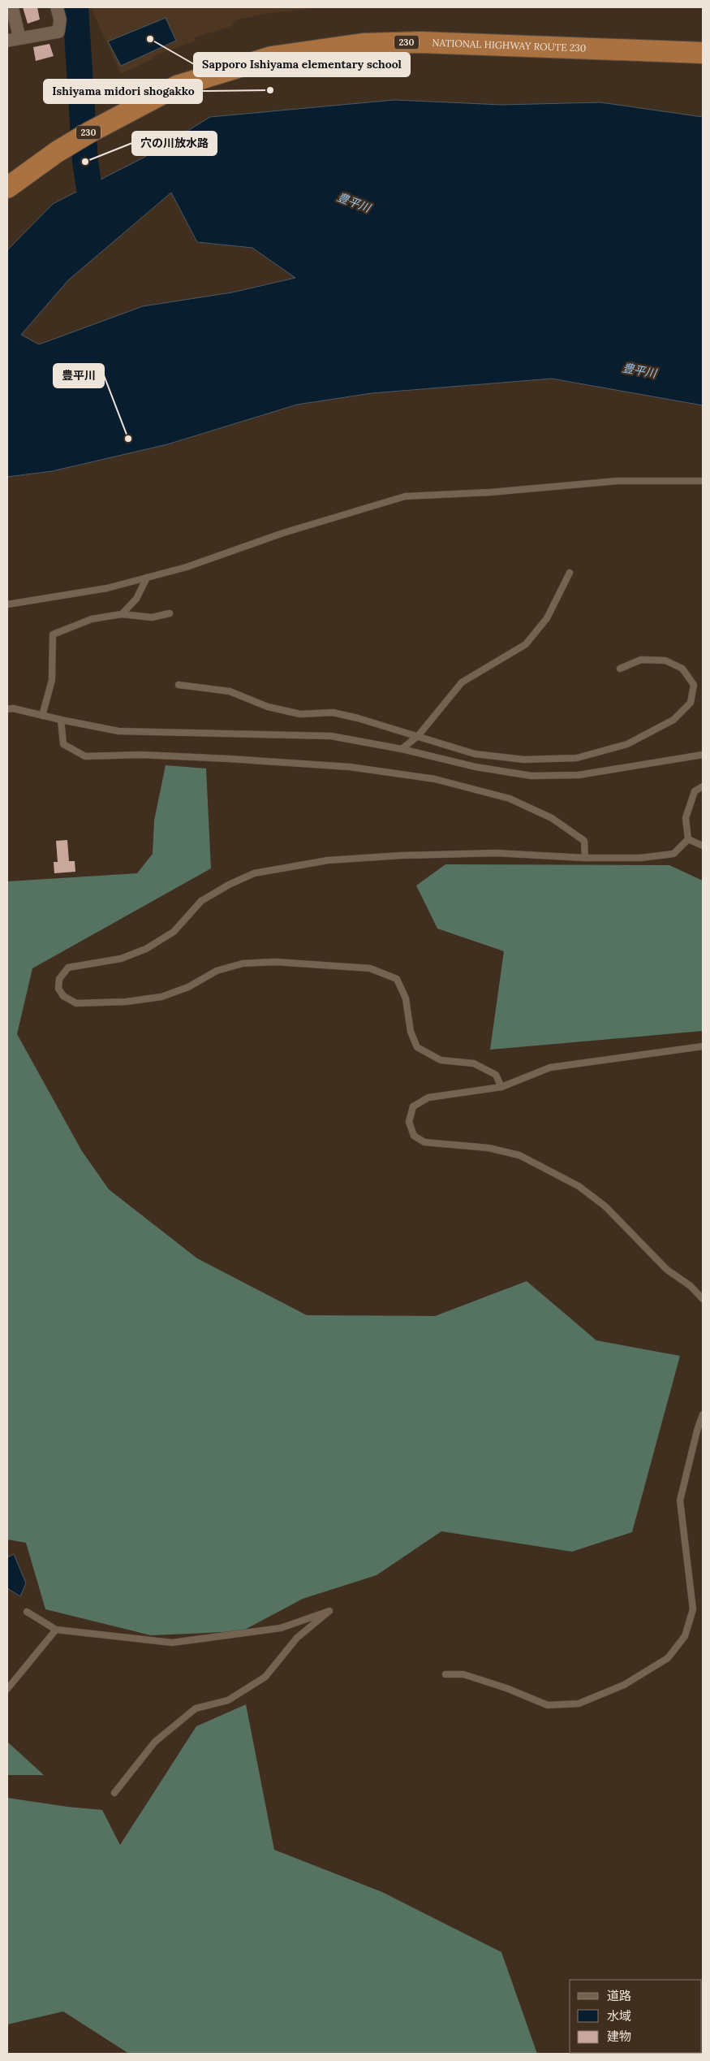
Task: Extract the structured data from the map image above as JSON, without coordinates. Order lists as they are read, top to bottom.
{
  "streets": {
    "highway": ["230", "NATIONAL HIGHWAY ROUTE 230"]
  },
  "water": ["豊平川"],
  "places": [
    "Sapporo Ishiyama elementary school",
    "Ishiyama midori shogakko",
    "穴の川放水路",
    "豊平川"
  ],
  "legend": ["道路", "水域", "建物"]
}
